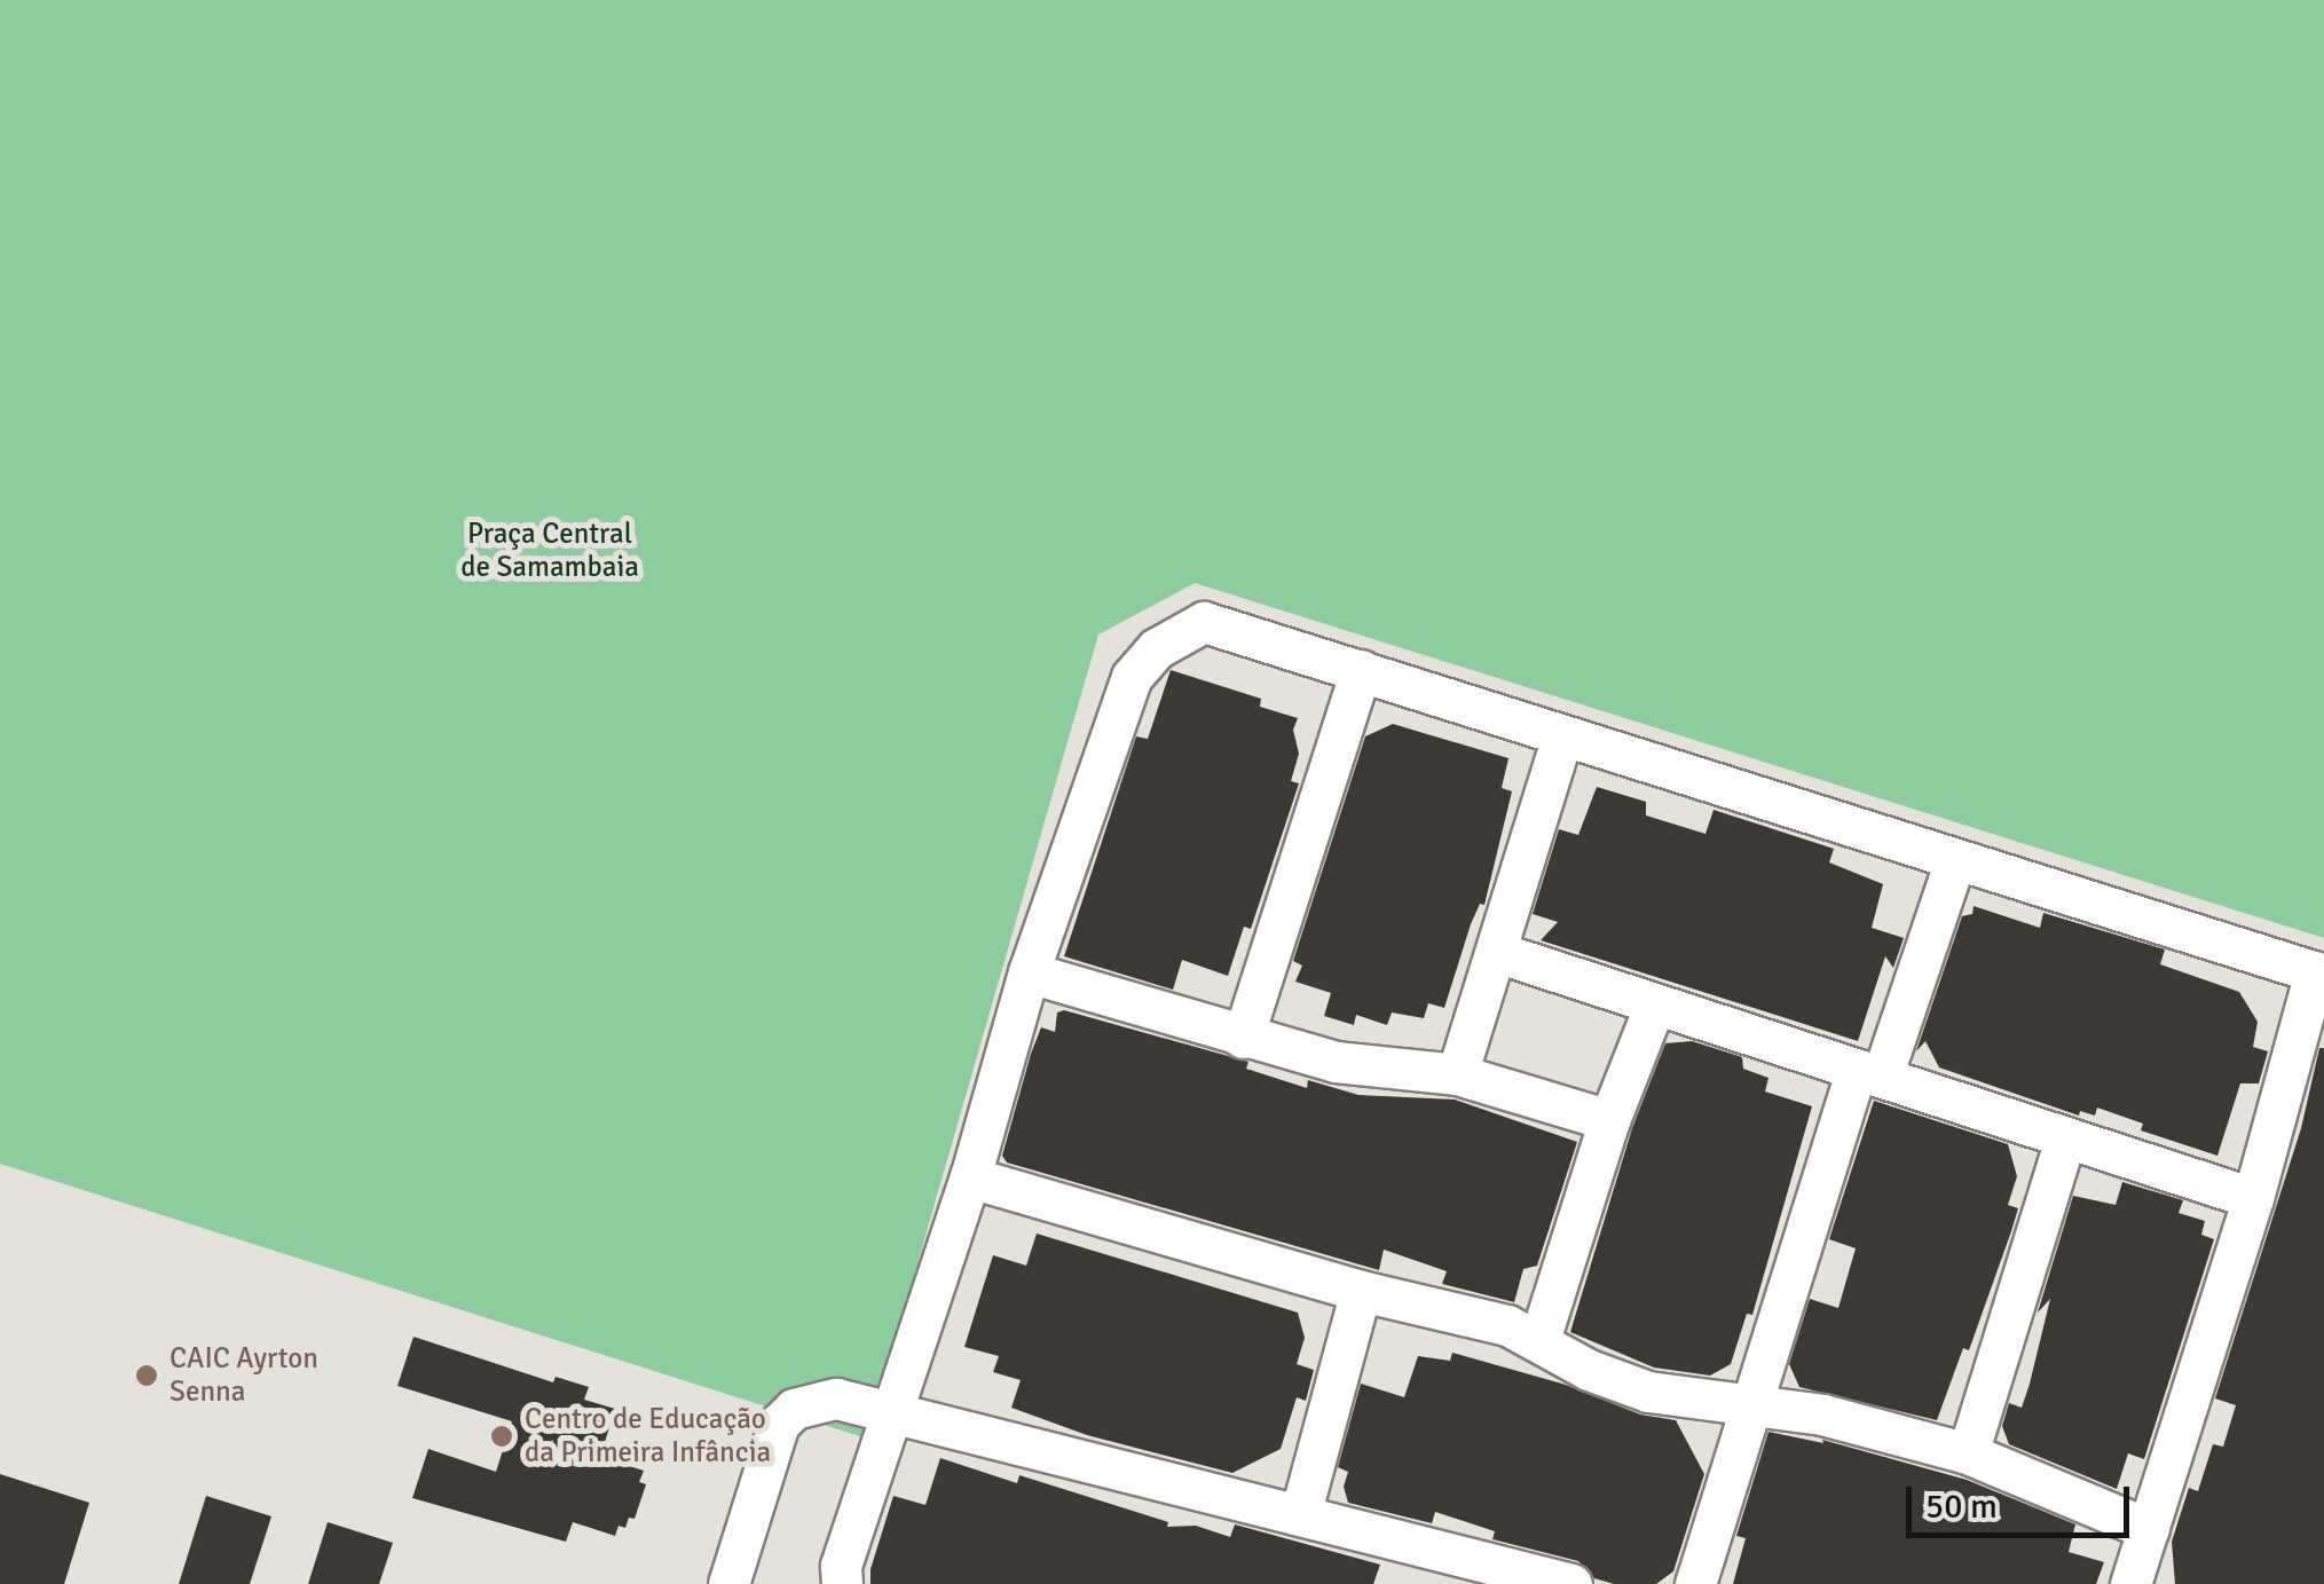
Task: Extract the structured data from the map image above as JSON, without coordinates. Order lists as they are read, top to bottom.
{
  "parks": ["Praça Central de Samambaia"],
  "places": ["CAIC Ayrton Senna", "Centro de Educação da Primeira Infância"],
  "scale_bar": "50 m"
}
